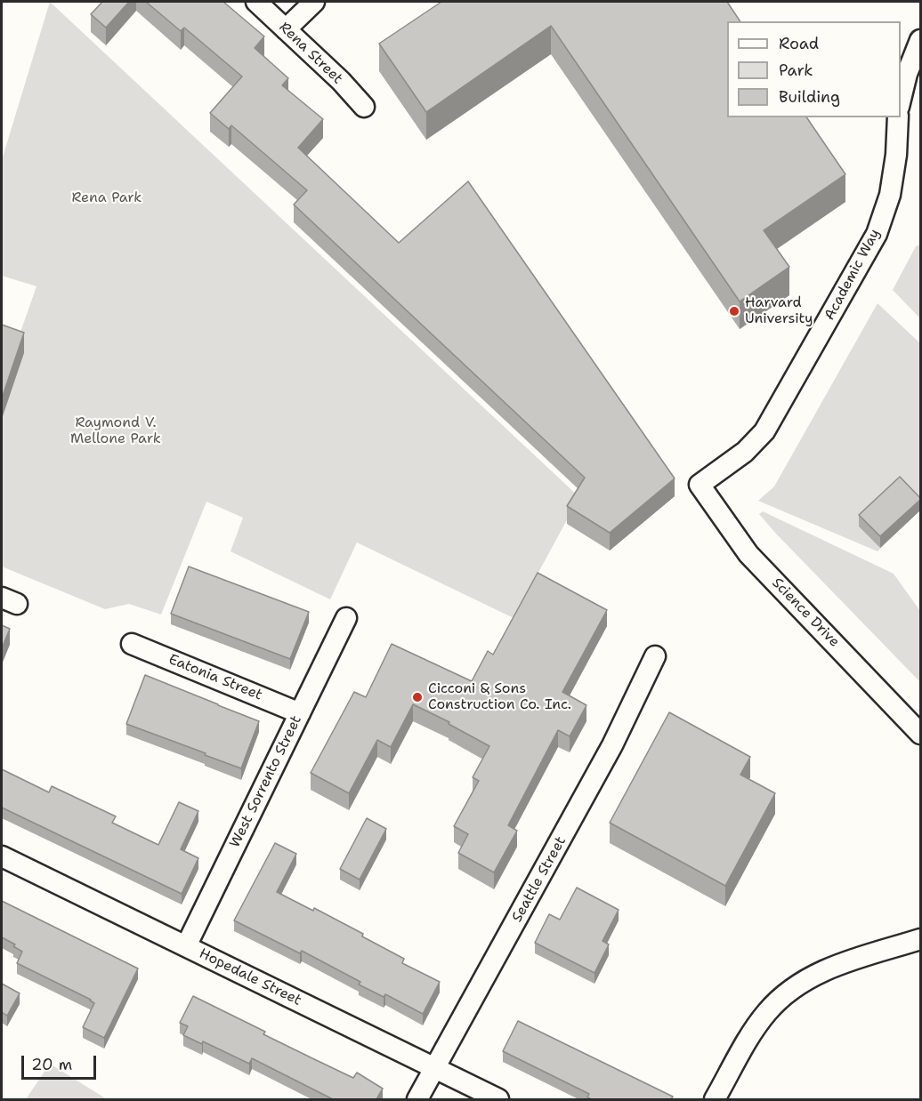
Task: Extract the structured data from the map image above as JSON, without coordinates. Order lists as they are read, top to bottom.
{
  "streets": {
    "street": [
      "Rena Street",
      "Academic Way",
      "Science Drive",
      "Eatonia Street",
      "West Sorrento Street",
      "Seattle Street",
      "Hopedale Street"
    ]
  },
  "crossings": [
    ["Academic Way", "Science Drive"],
    ["Eatonia Street", "West Sorrento Street"],
    ["West Sorrento Street", "Hopedale Street"],
    ["Seattle Street", "Hopedale Street"]
  ],
  "parks": ["Rena Park", "Raymond V. Mellone Park"],
  "places": ["Harvard University", "Cicconi & Sons Construction Co. Inc."],
  "legend": ["Road", "Park", "Building"],
  "scale_bar": "20 m"
}
